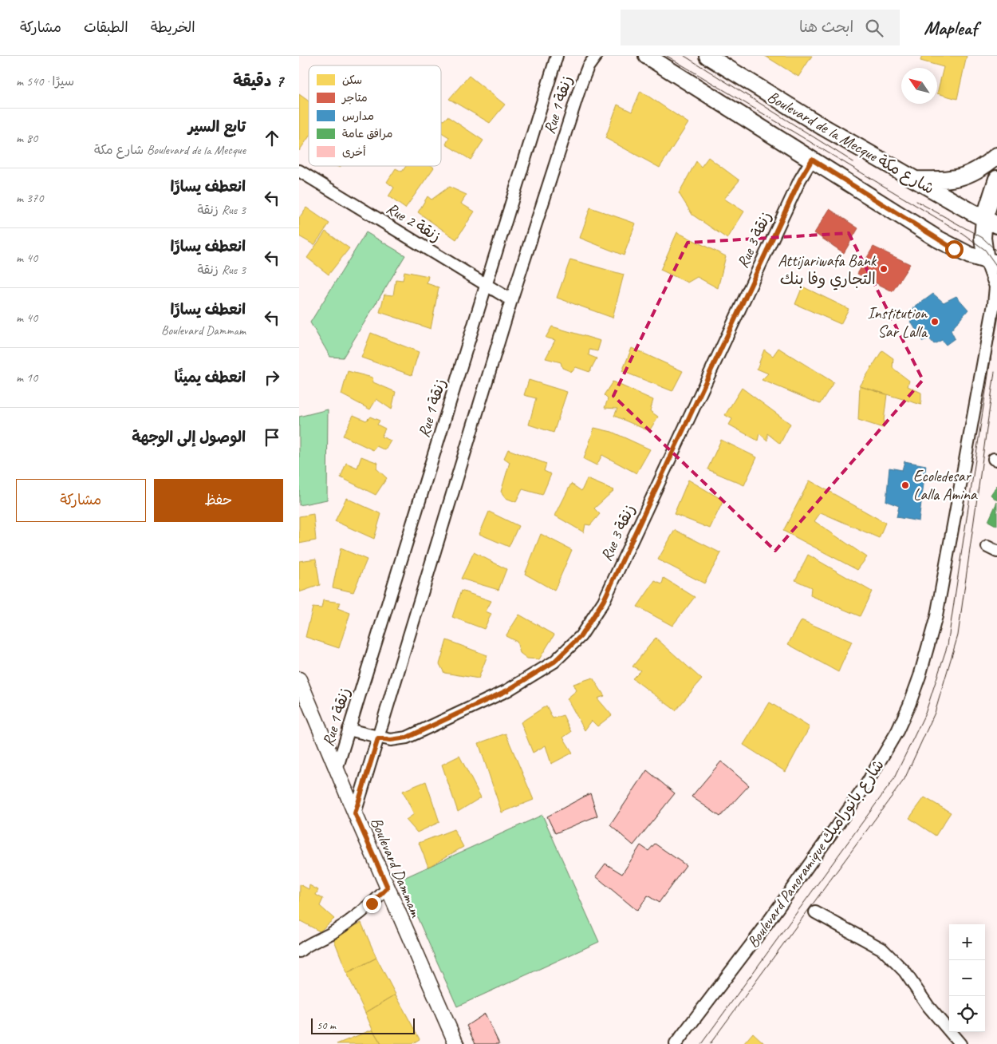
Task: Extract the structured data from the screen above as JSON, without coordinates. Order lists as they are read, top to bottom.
{
  "streets": {
    "main road": ["Boulevard de la Mecque شارع مكة", "Boulevard Panoramique شارع بانوراميك"],
    "street": [
      "Rue 1 زنقة",
      "Rue 2 زنقة",
      "Rue 3 زنقة",
      "Boulevard Dammam"
    ]
  },
  "crossings": [
    ["Rue 1 زنقة", "Rue 2 زنقة"],
    ["Rue 1 زنقة", "Rue 3 زنقة"],
    ["Rue 1 زنقة", "Boulevard Dammam"],
    ["Boulevard de la Mecque شارع مكة", "Rue 3 زنقة"],
    ["Boulevard de la Mecque شارع مكة", "Boulevard Panoramique شارع بانوراميك"]
  ],
  "places": ["Attijariwafa Bank التجاري وفا بنك", "Institution Sar Lalla", "Ecoledesar Lalla Amina"],
  "legend": [
    "سكن",
    "متاجر",
    "مدارس",
    "مرافق عامة",
    "أخرى"
  ],
  "scale_bar": "50 m",
  "north": "top left",
  "page": {
    "header": "Mapleaf",
    "search": "ابحث هنا",
    "nav": ["الخريطة", "الطبقات", "مشاركة"],
    "heading": ["7 دقيقة", "سيرًا · 540 m"],
    "list": [
      ["تابع السير", "Boulevard de la Mecque شارع مكة", "80 m"],
      ["انعطف يسارًا", "Rue 3 زنقة", "370 m"],
      ["انعطف يسارًا", "Rue 3 زنقة", "40 m"],
      ["انعطف يسارًا", "Boulevard Dammam", "40 m"],
      ["انعطف يمينًا", "10 m"],
      "الوصول إلى الوجهة"
    ],
    "buttons": ["حفظ", "مشاركة"],
    "map_buttons": ["+", "−"],
    "scale": "50 m"
  }
}
